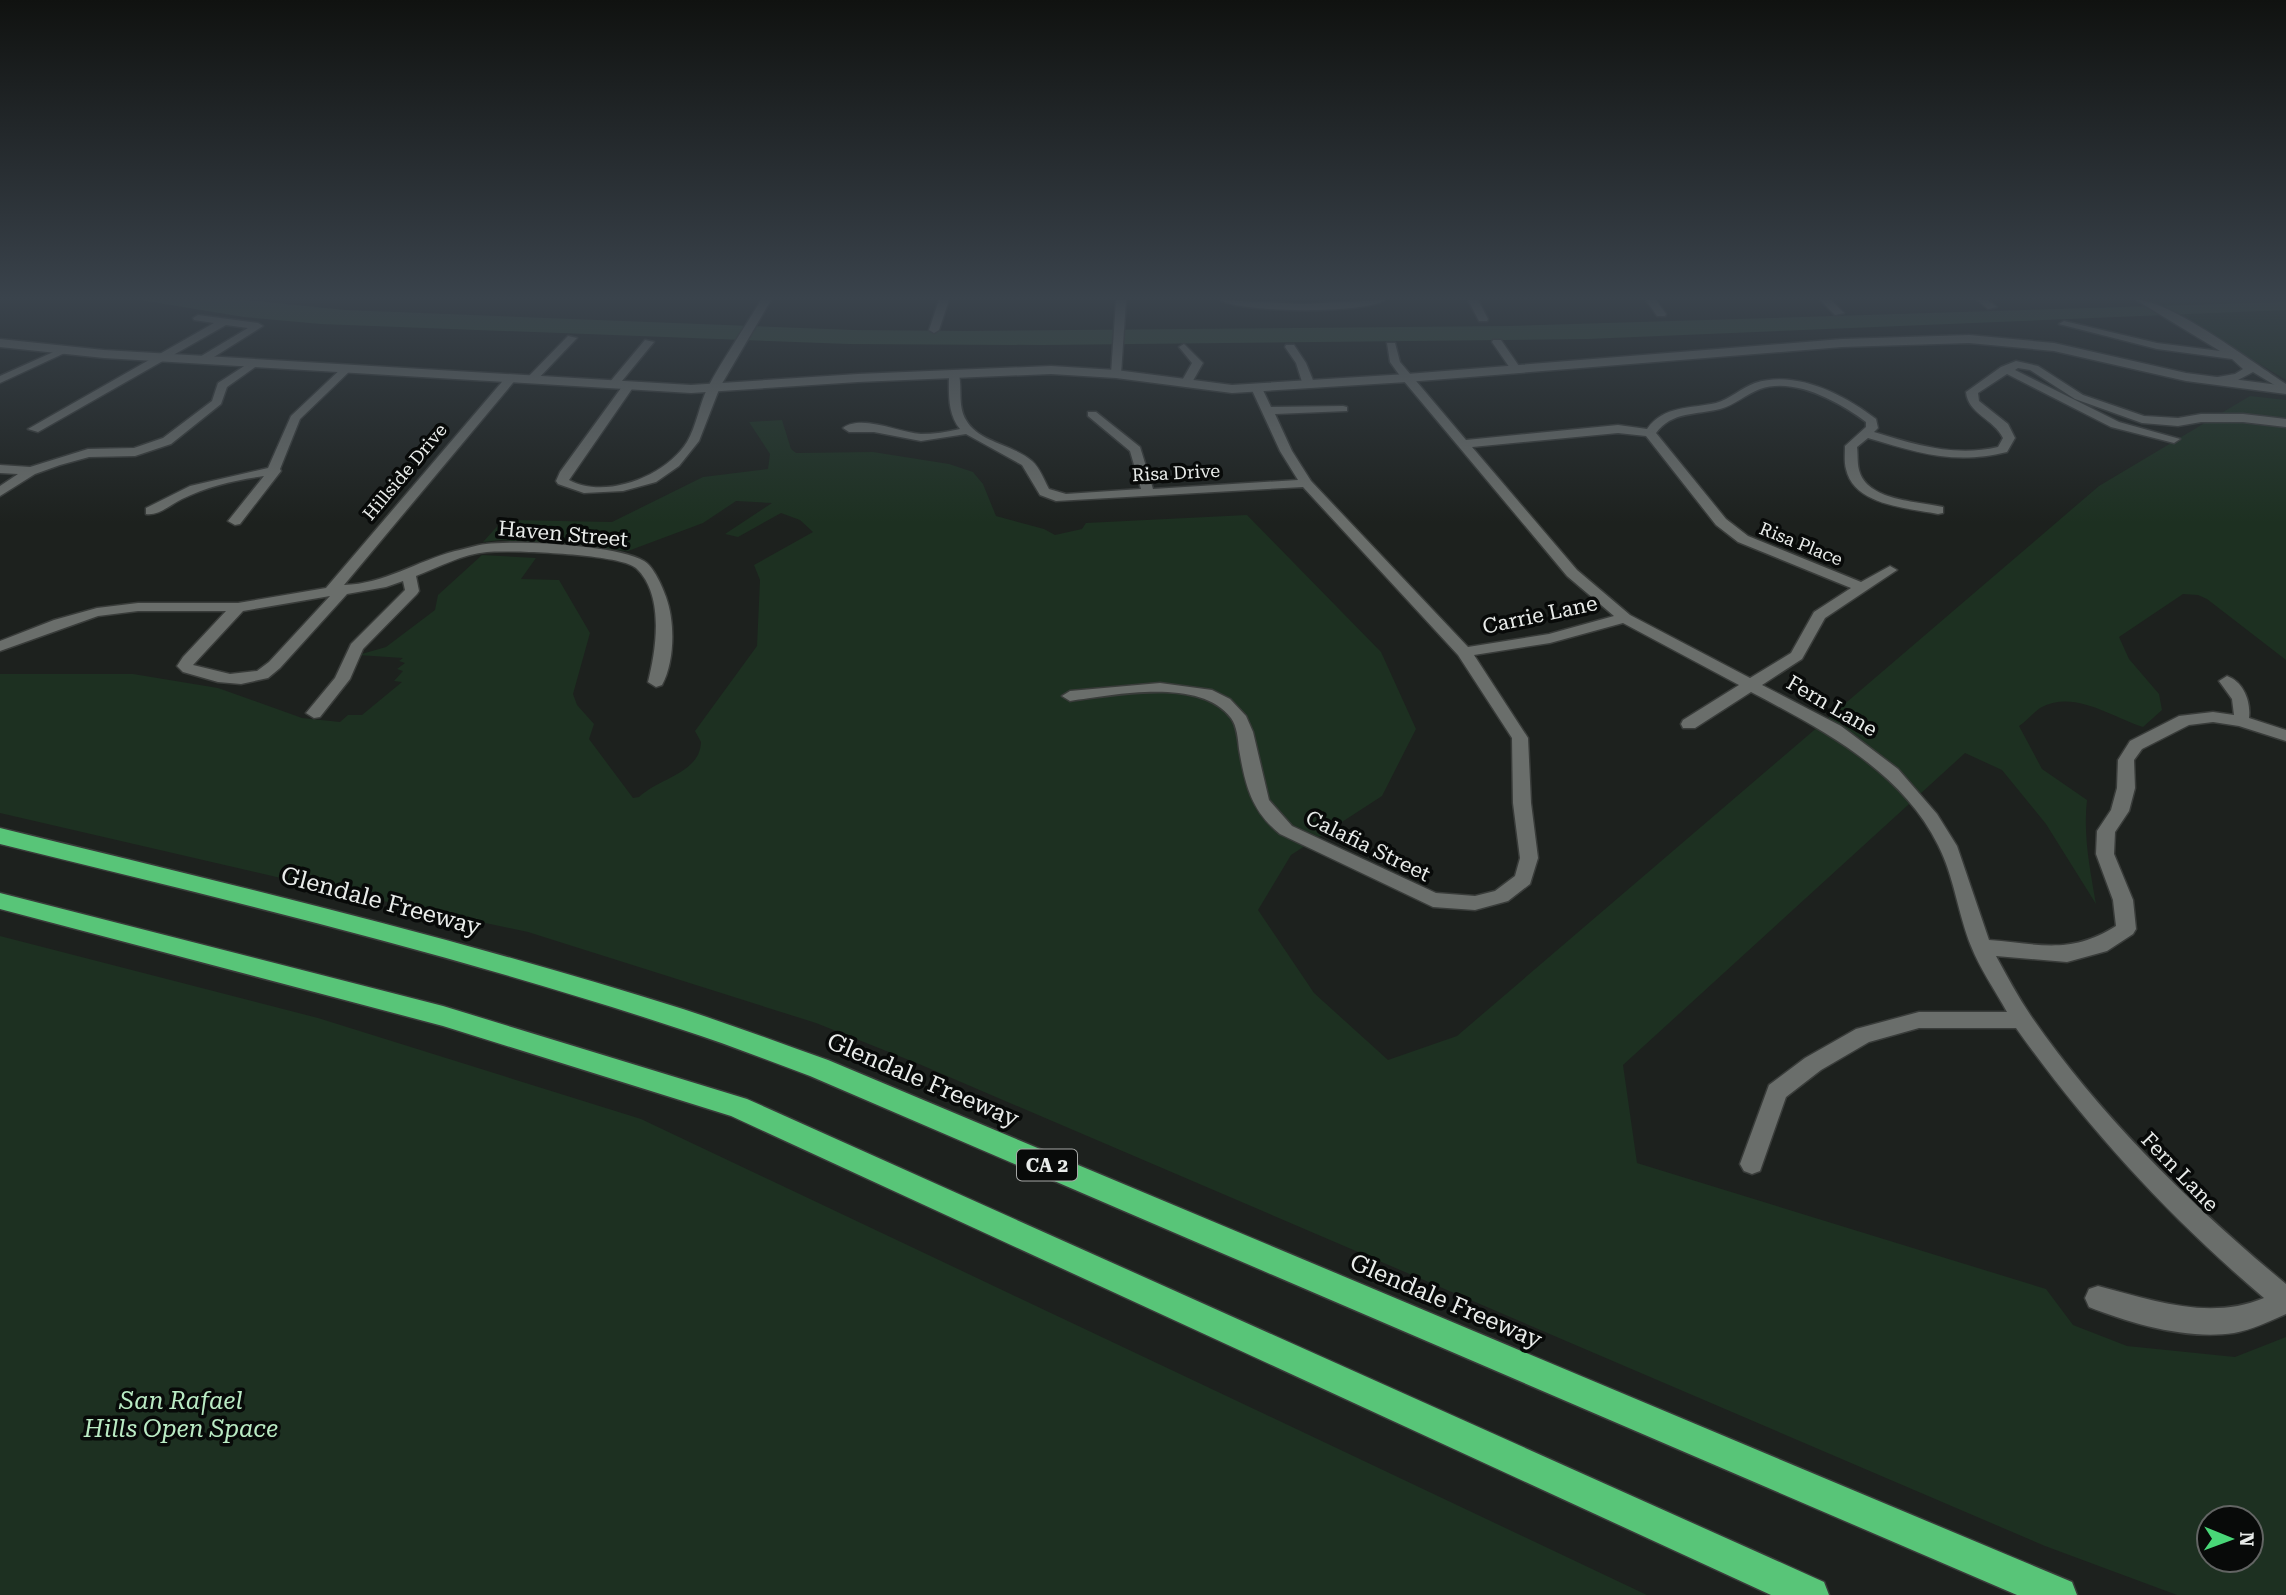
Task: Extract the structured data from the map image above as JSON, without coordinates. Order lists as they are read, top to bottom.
{
  "streets": {
    "highway": ["Glendale Freeway", "CA 2"],
    "street": [
      "Hillside Drive",
      "Risa Drive",
      "Haven Street",
      "Risa Place",
      "Carrie Lane",
      "Fern Lane",
      "Calafia Street"
    ]
  },
  "crossings": [
    ["Hillside Drive", "Haven Street"],
    ["Risa Drive", "Calafia Street"],
    ["Carrie Lane", "Fern Lane"],
    ["Carrie Lane", "Calafia Street"]
  ],
  "parks": ["San Rafael Hills Open Space"],
  "north": "right"
}
